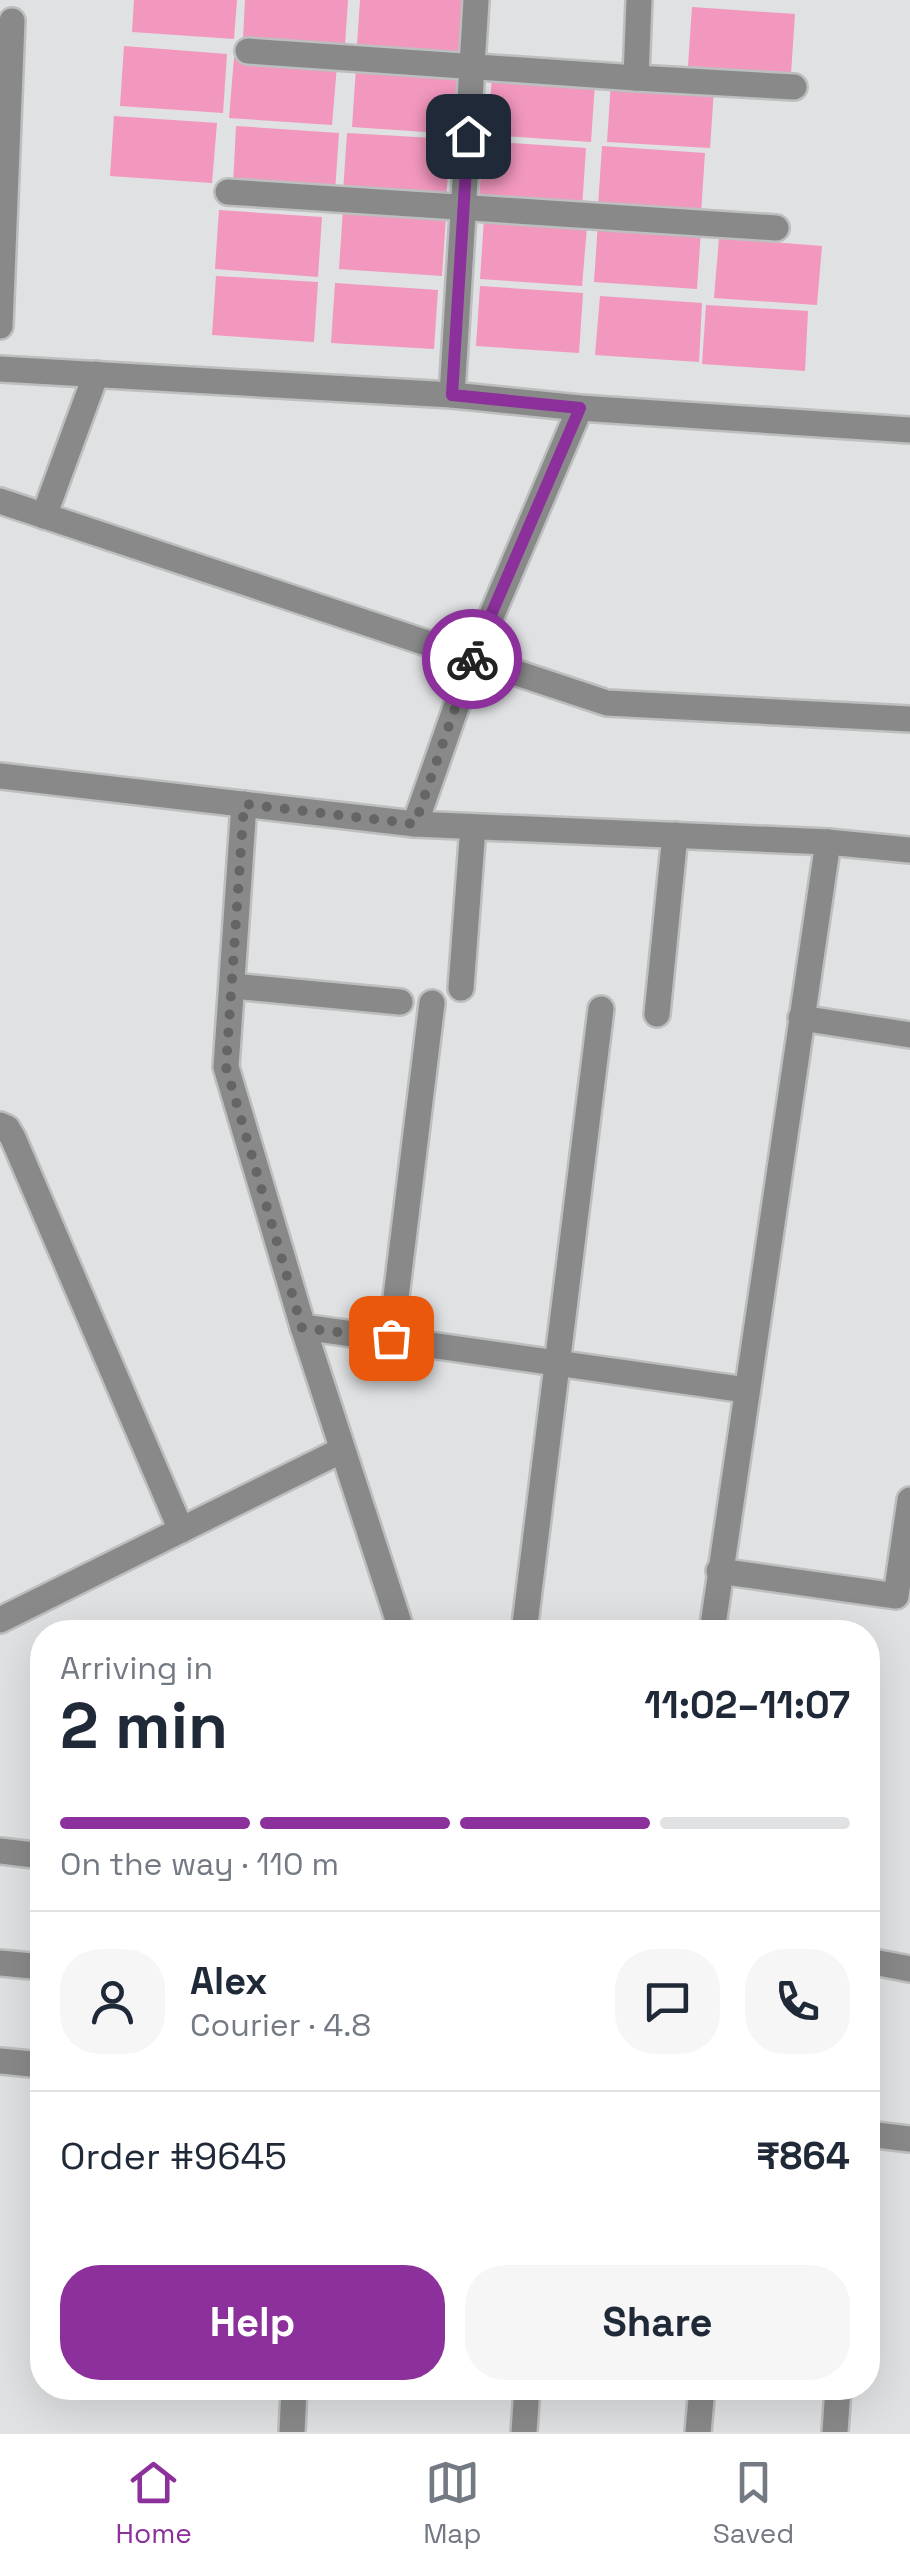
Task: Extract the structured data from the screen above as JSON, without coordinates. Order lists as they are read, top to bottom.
{
  "page": {
    "heading": ["2 min", "Arriving in", "11:02–11:07"],
    "panel": [
      "Alex",
      "Courier · 4.8",
      "Order #9645",
      "₹864"
    ],
    "bar": "On the way · 110 m",
    "buttons": ["Help", "Share"],
    "tabs": ["Home", "Map", "Saved"]
  }
}
